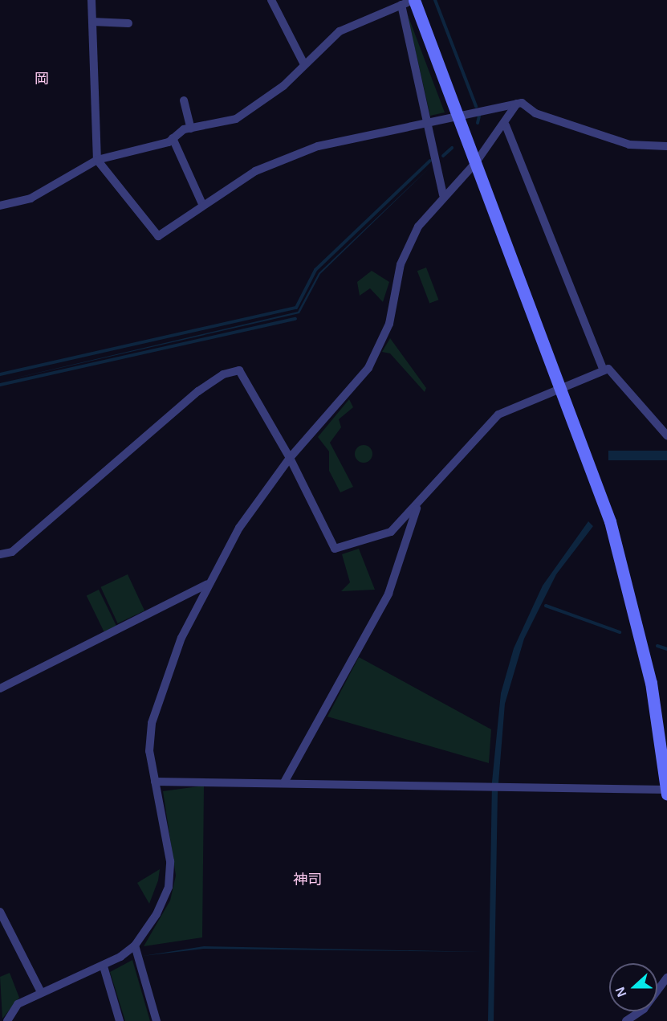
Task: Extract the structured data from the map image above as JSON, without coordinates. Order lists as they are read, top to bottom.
{
  "districts": ["岡", "神司"],
  "north": "left"
}
